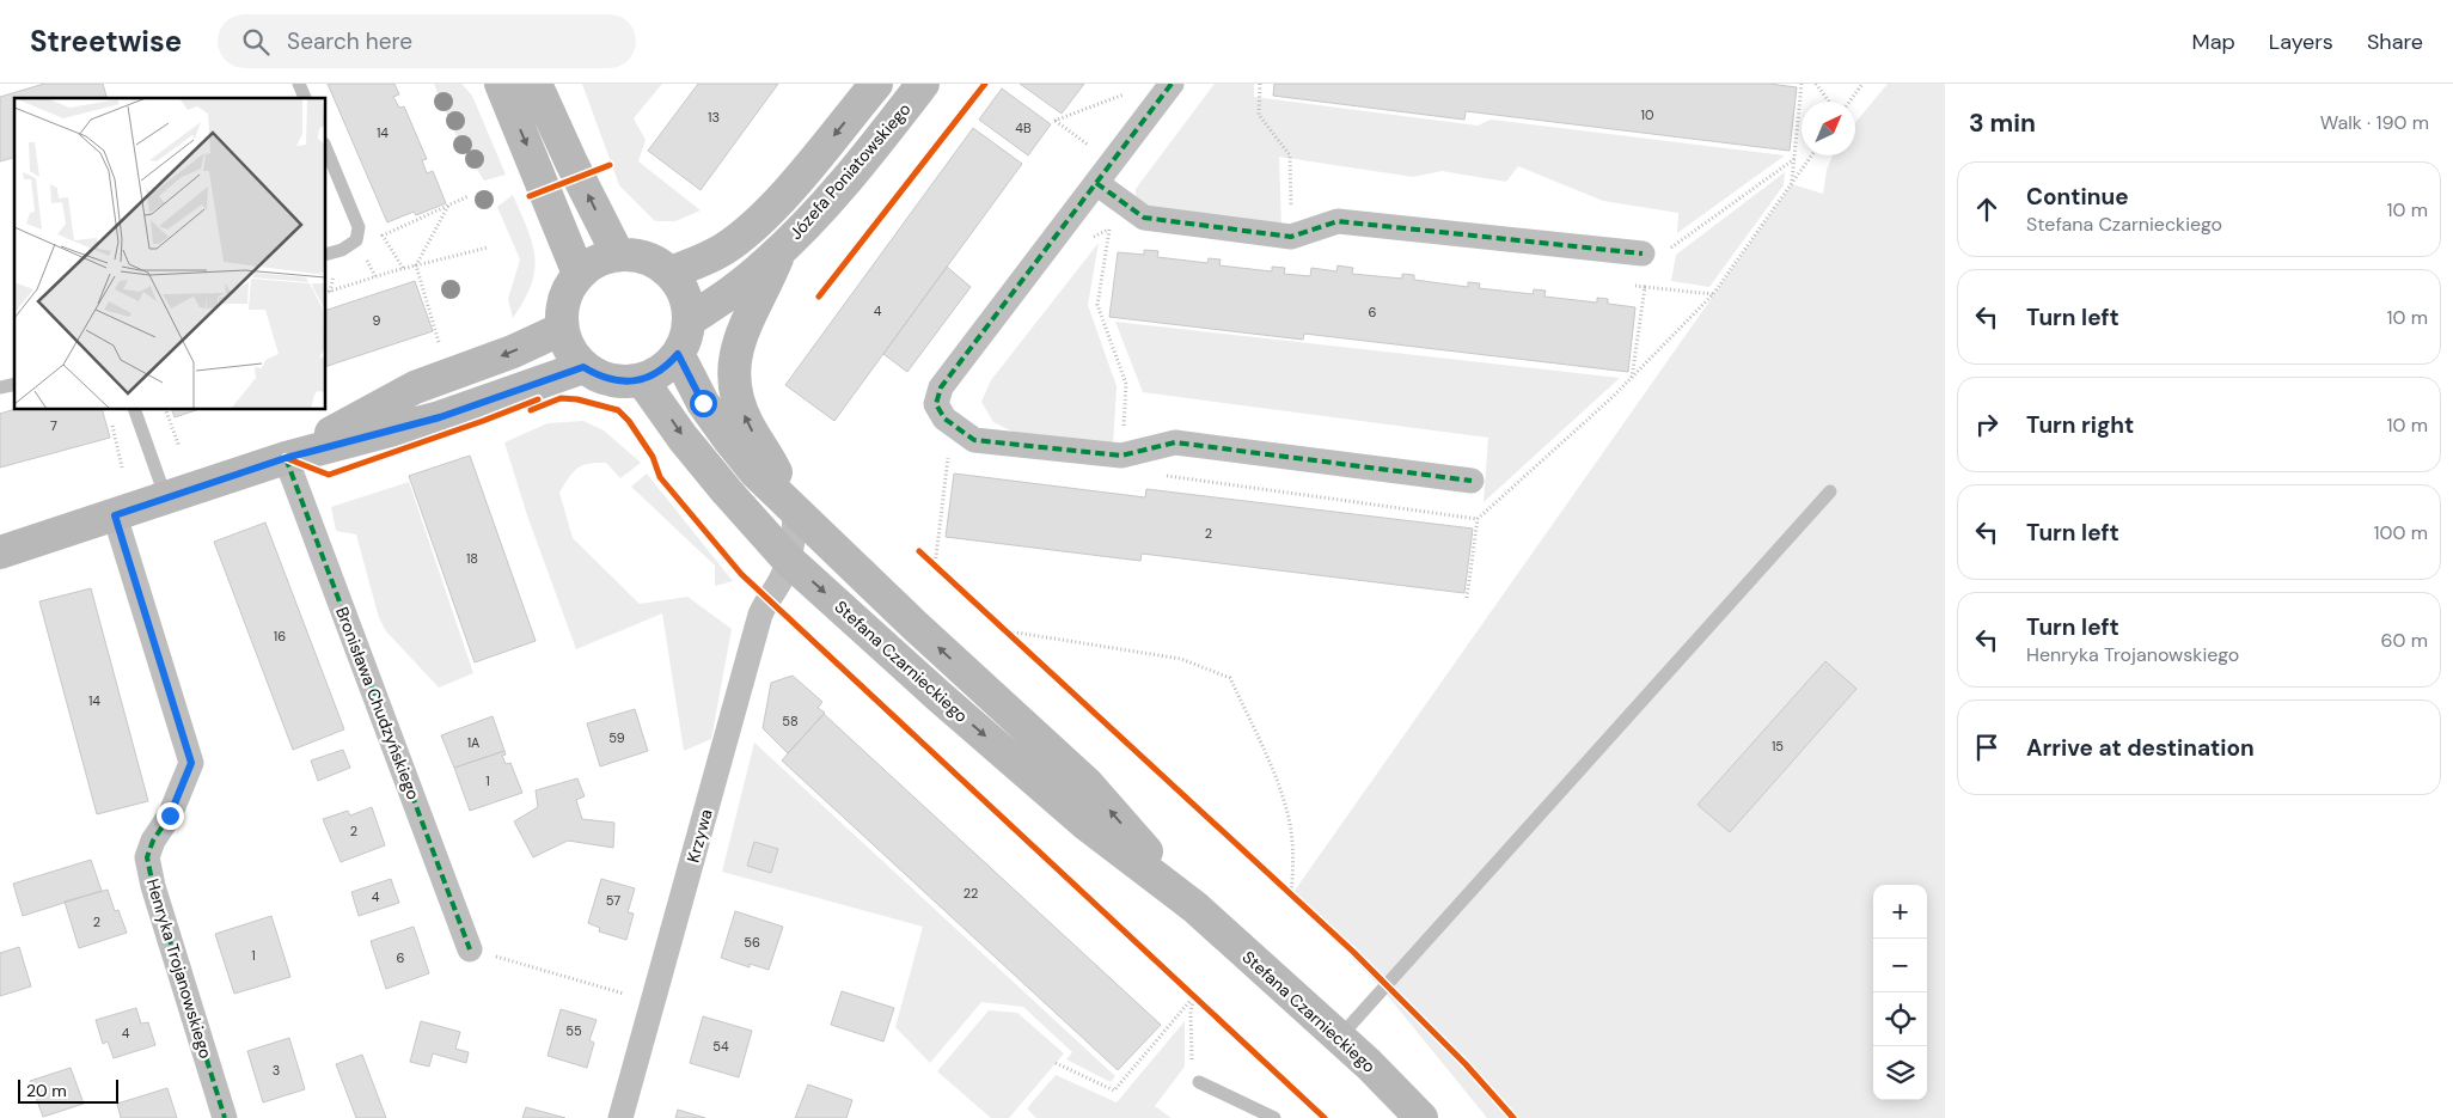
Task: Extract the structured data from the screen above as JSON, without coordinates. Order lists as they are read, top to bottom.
{
  "streets": {
    "street": [
      "Józefa Poniatowskiego",
      "Stefana Czarnieckiego",
      "Bronisława Chudzyńskiego",
      "Krzywa",
      "Henryka Trojanowskiego"
    ]
  },
  "crossings": [
    ["Józefa Poniatowskiego", "Stefana Czarnieckiego"],
    ["Stefana Czarnieckiego", "Krzywa"]
  ],
  "house_numbers": [
    "10",
    "13",
    "4B",
    "14",
    "4",
    "6",
    "9",
    "7",
    "2",
    "18",
    "16",
    "14",
    "58",
    "59",
    "1A",
    "15",
    "1",
    "2",
    "22",
    "4",
    "57",
    "2",
    "56",
    "1",
    "6",
    "55",
    "4",
    "54",
    "3"
  ],
  "scale_bar": "20 m",
  "north": "top right",
  "page": {
    "header": "Streetwise",
    "search": "Search here",
    "nav": ["Map", "Layers", "Share"],
    "heading": ["3 min", "Walk · 190 m"],
    "list": [
      ["Continue", "Stefana Czarnieckiego", "10 m"],
      ["Turn left", "10 m"],
      ["Turn right", "10 m"],
      ["Turn left", "100 m"],
      ["Turn left", "Henryka Trojanowskiego", "60 m"],
      "Arrive at destination"
    ],
    "map_buttons": ["+", "−"],
    "scale": "20 m"
  }
}
